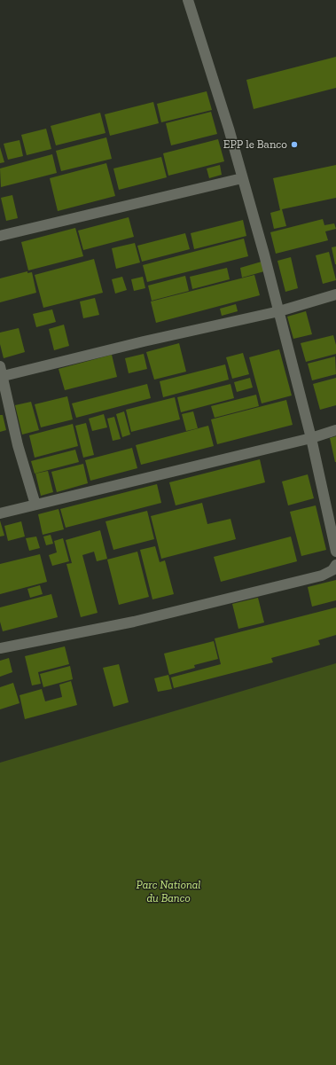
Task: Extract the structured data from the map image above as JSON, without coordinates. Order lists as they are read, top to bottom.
{
  "parks": ["Parc National du Banco"],
  "places": ["EPP le Banco"]
}
